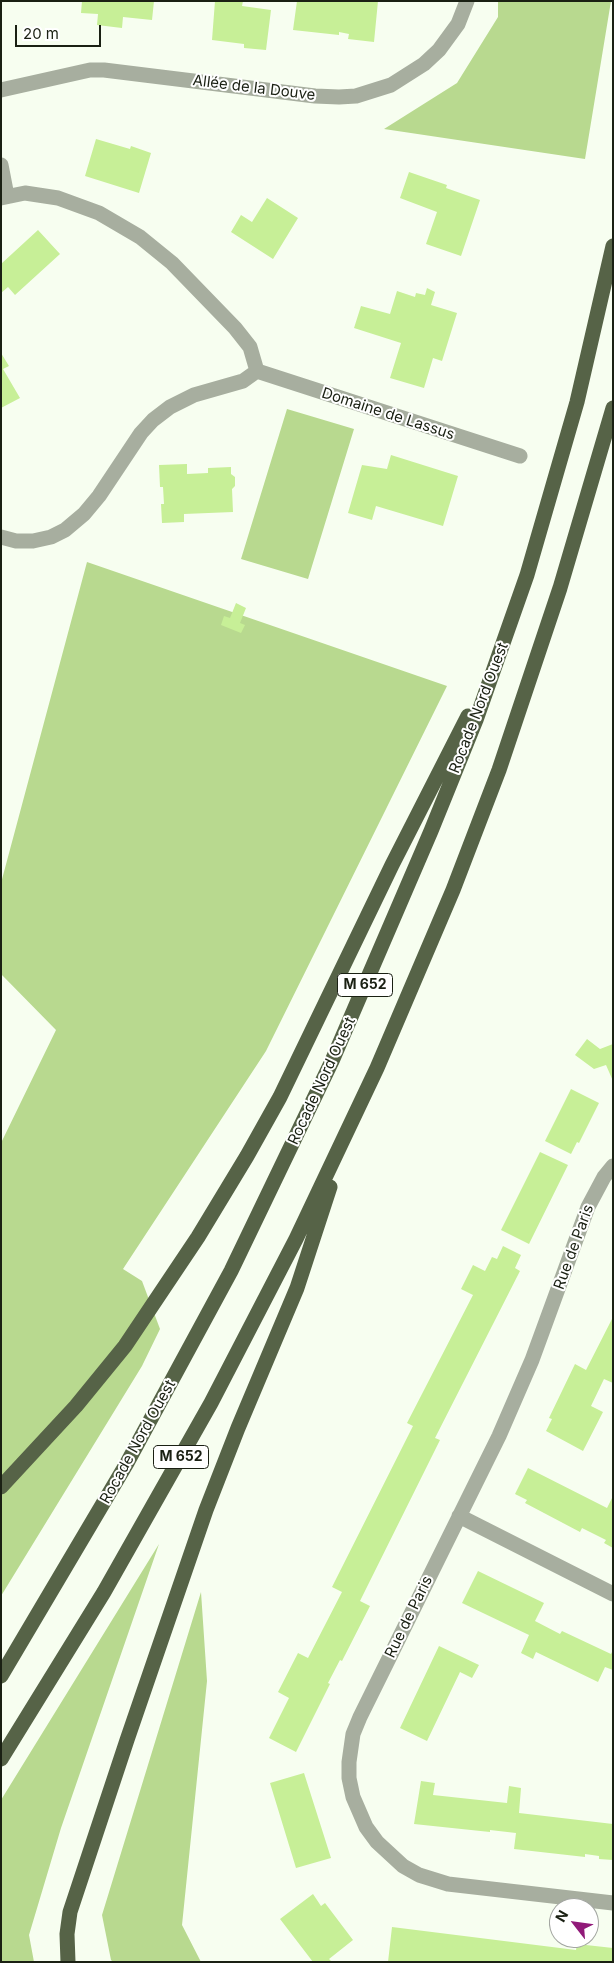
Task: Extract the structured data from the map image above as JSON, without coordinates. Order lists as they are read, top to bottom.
{
  "streets": {
    "highway": ["Rocade Nord Ouest", "M 652"],
    "street": ["Allée de la Douve", "Domaine de Lassus", "Rue de Paris"]
  },
  "scale_bar": "20 m",
  "north": "top left"
}
